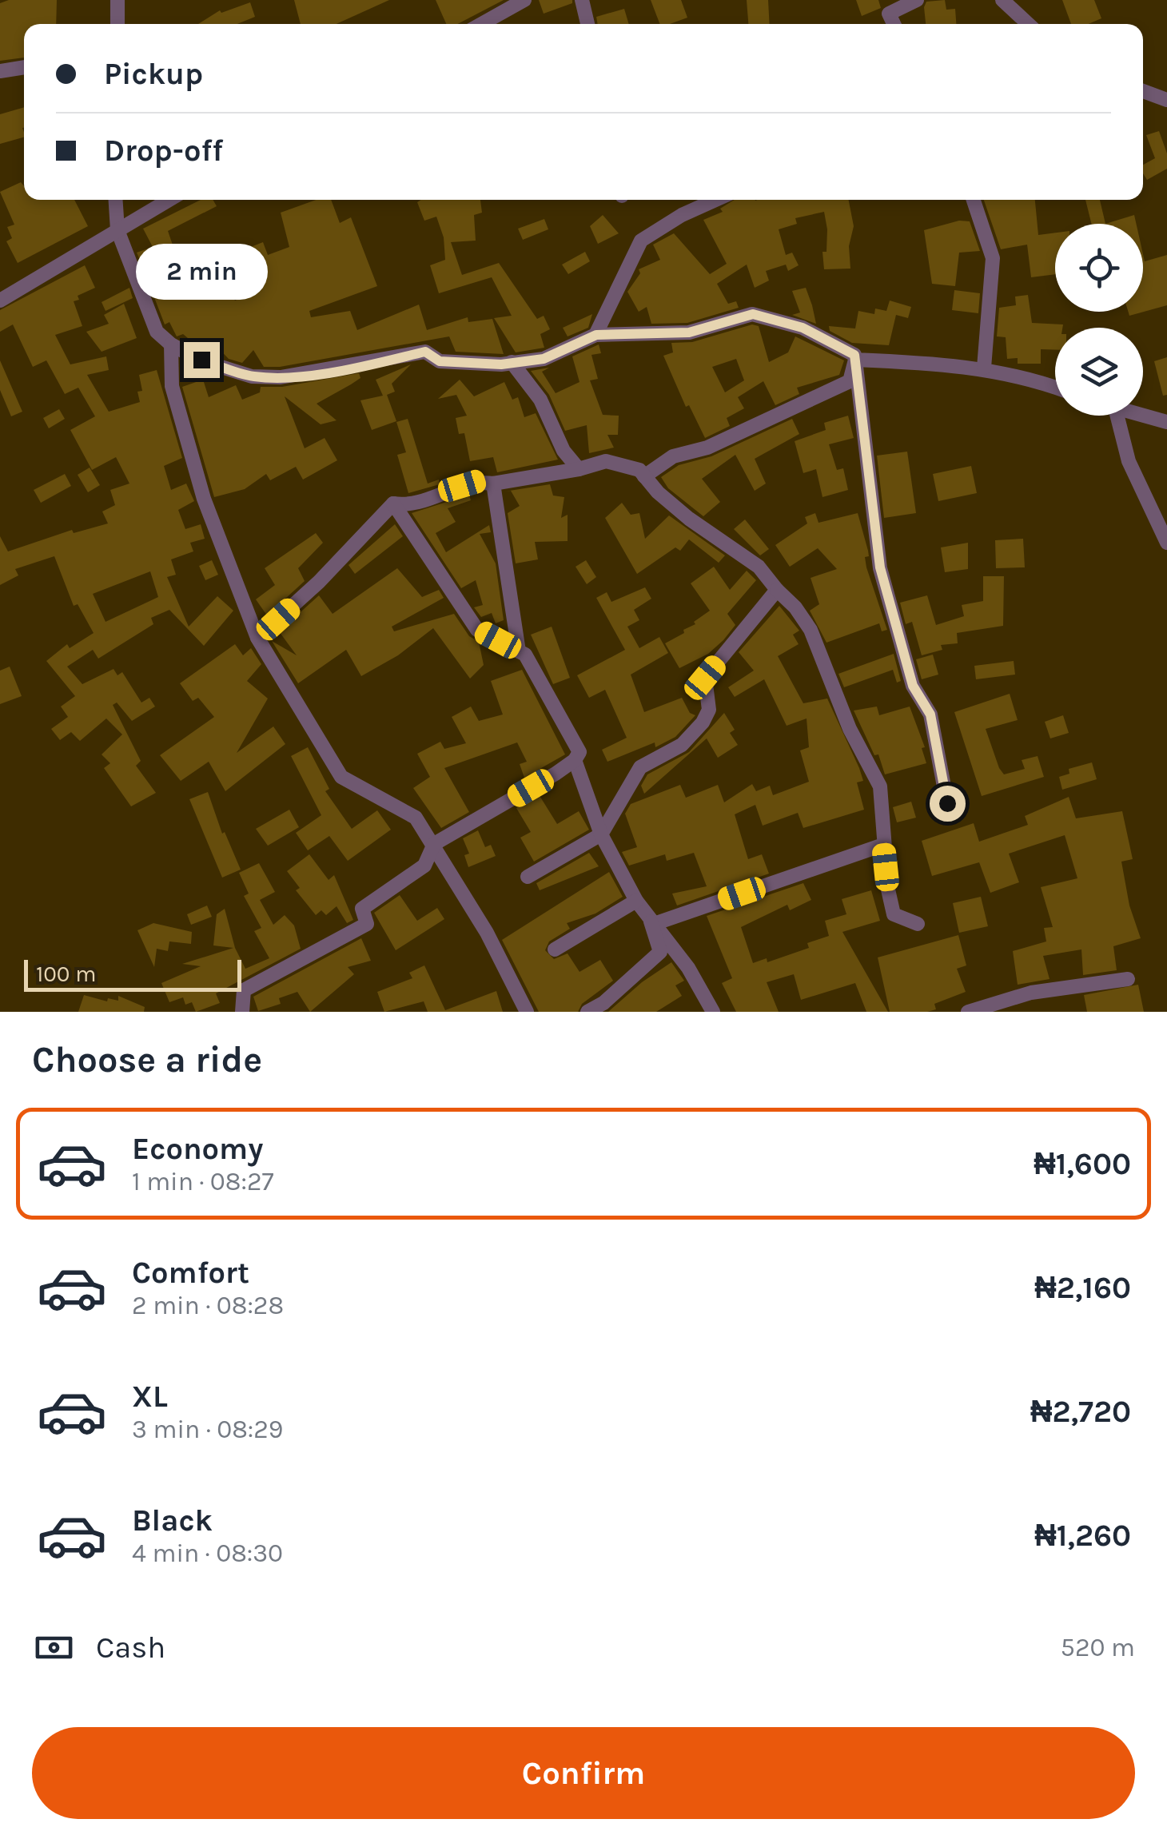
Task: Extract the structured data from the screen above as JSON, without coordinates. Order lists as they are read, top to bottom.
{
  "scale_bar": "100 m",
  "page": {
    "banner": ["Pickup", "Drop-off"],
    "bubble": "2 min",
    "scale": "100 m",
    "heading": "Choose a ride",
    "list": [
      {
        "name": "Economy",
        "note": "1 min · 08:27",
        "value": "₦1,600"
      },
      {
        "name": "Comfort",
        "note": "2 min · 08:28",
        "value": "₦2,160"
      },
      {
        "name": "XL",
        "note": "3 min · 08:29",
        "value": "₦2,720"
      },
      {
        "name": "Black",
        "note": "4 min · 08:30",
        "value": "₦1,260"
      }
    ],
    "pay": ["Cash", "520 m"],
    "buttons": "Confirm"
  }
}
